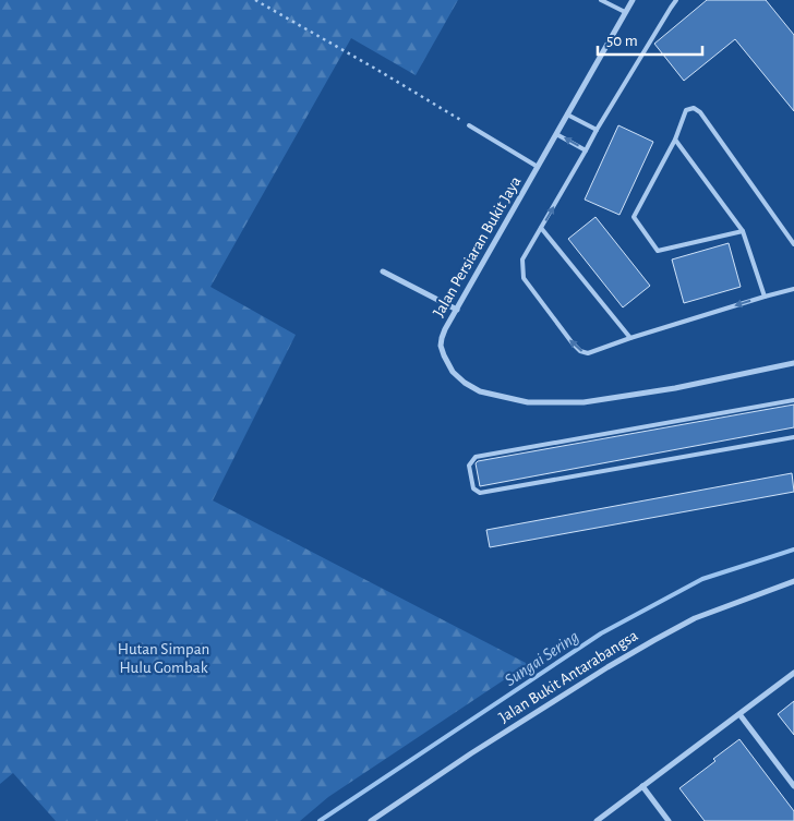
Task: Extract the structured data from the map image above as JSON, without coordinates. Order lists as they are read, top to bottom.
{
  "streets": {
    "street": ["Jalan Persiaran Bukit Jaya", "Jalan Bukit Antarabangsa"]
  },
  "water": ["Sungai Sering"],
  "parks": ["Hutan Simpan Hulu Gombak"],
  "scale_bar": "50 m"
}
